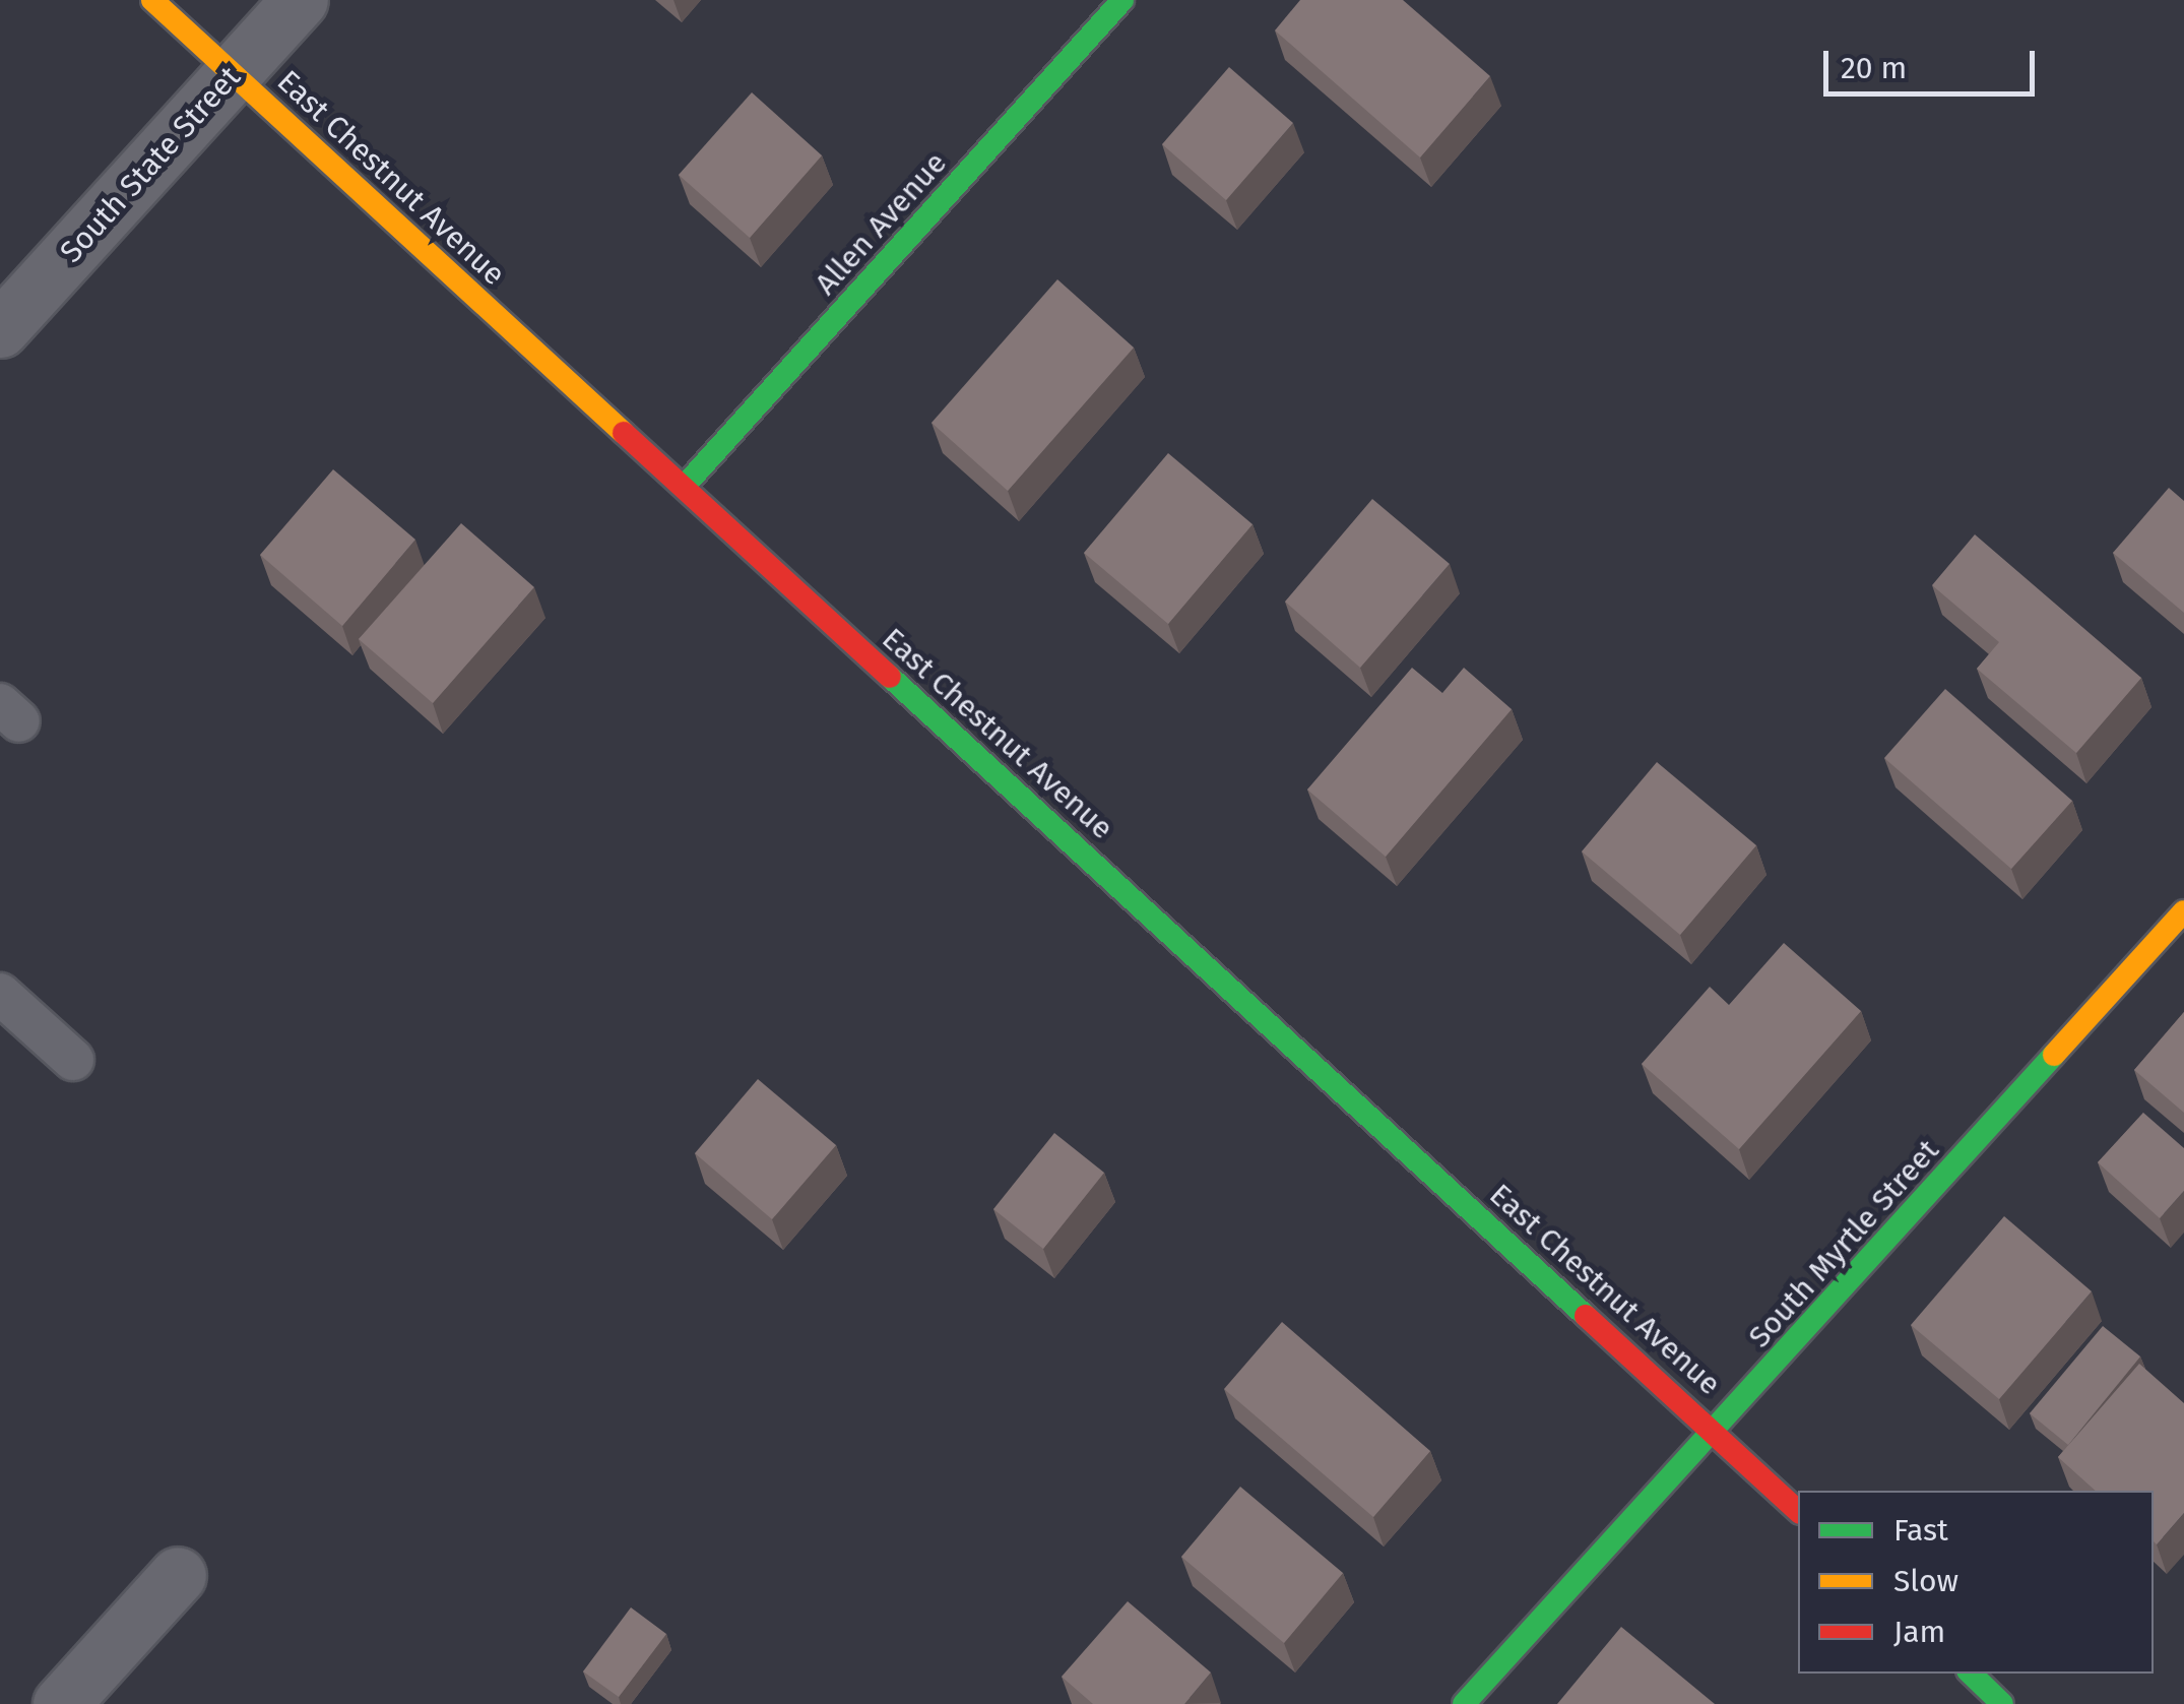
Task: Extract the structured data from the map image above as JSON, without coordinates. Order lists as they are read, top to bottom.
{
  "streets": {
    "street": [
      "South State Street",
      "East Chestnut Avenue",
      "Allen Avenue",
      "South Myrtle Street"
    ]
  },
  "crossings": [
    ["South State Street", "East Chestnut Avenue"],
    ["East Chestnut Avenue", "Allen Avenue"],
    ["East Chestnut Avenue", "South Myrtle Street"]
  ],
  "legend": ["Fast", "Slow", "Jam"],
  "scale_bar": "20 m"
}
